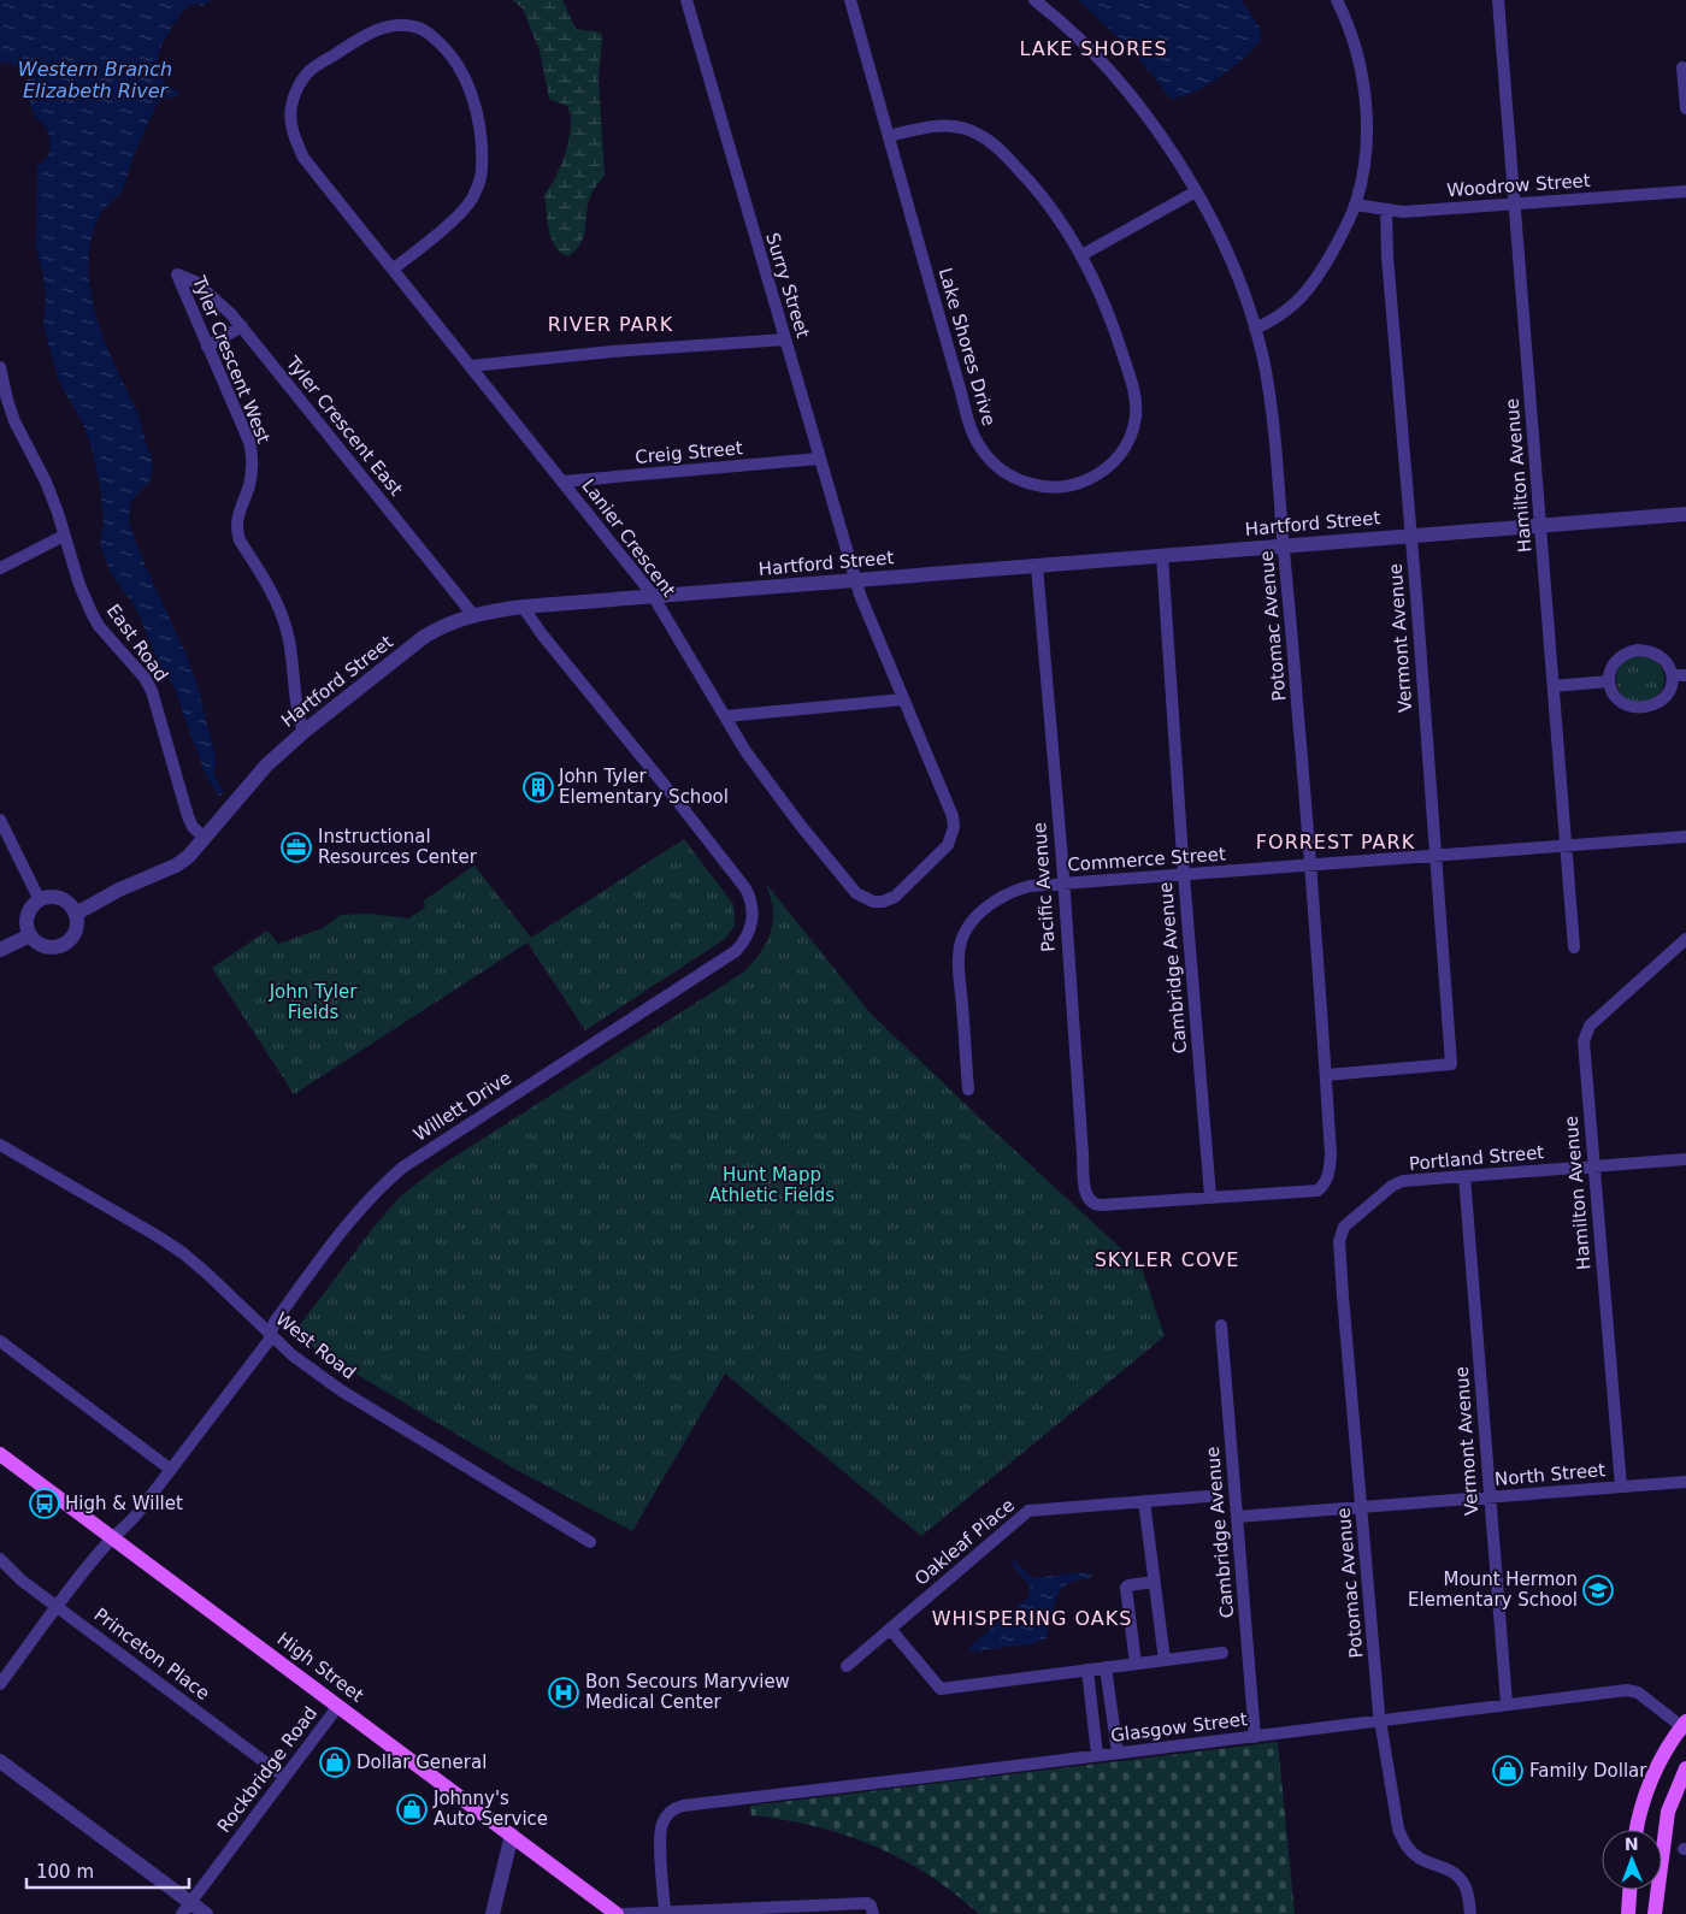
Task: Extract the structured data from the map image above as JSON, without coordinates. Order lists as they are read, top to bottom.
{
  "streets": {
    "main road": ["High Street"],
    "street": [
      "Woodrow Street",
      "Surry Street",
      "Lake Shores Drive",
      "Tyler Crescent West",
      "Tyler Crescent East",
      "Creig Street",
      "Hamilton Avenue",
      "Hartford Street",
      "Lanier Crescent",
      "Potomac Avenue",
      "Vermont Avenue",
      "East Road",
      "Commerce Street",
      "Pacific Avenue",
      "Cambridge Avenue",
      "Willett Drive",
      "Portland Street",
      "West Road",
      "North Street",
      "Oakleaf Place",
      "Princeton Place",
      "Glasgow Street",
      "Rockbridge Road"
    ]
  },
  "crossings": [
    ["Woodrow Street", "Hamilton Avenue"],
    ["Woodrow Street", "Vermont Avenue"],
    ["Surry Street", "Creig Street"],
    ["Surry Street", "Hartford Street"],
    ["Surry Street", "Lanier Crescent"],
    ["Tyler Crescent West", "Tyler Crescent East"],
    ["Tyler Crescent West", "Hartford Street"],
    ["Tyler Crescent East", "Hartford Street"],
    ["Creig Street", "Lanier Crescent"],
    ["Hamilton Avenue", "Hartford Street"],
    ["Hamilton Avenue", "Commerce Street"],
    ["Hamilton Avenue", "Portland Street"],
    ["Hamilton Avenue", "North Street"],
    ["Hartford Street", "Lanier Crescent"],
    ["Hartford Street", "Potomac Avenue"],
    ["Hartford Street", "Vermont Avenue"],
    ["Hartford Street", "East Road"],
    ["Hartford Street", "Pacific Avenue"],
    ["Hartford Street", "Cambridge Avenue"],
    ["Hartford Street", "Willett Drive"],
    ["Potomac Avenue", "Vermont Avenue"],
    ["Potomac Avenue", "Commerce Street"],
    ["Potomac Avenue", "Pacific Avenue"],
    ["Potomac Avenue", "Cambridge Avenue"],
    ["Potomac Avenue", "Portland Street"],
    ["Potomac Avenue", "North Street"],
    ["Potomac Avenue", "Glasgow Street"],
    ["Vermont Avenue", "Commerce Street"],
    ["Vermont Avenue", "Portland Street"],
    ["Vermont Avenue", "North Street"],
    ["Vermont Avenue", "Glasgow Street"],
    ["Commerce Street", "Pacific Avenue"],
    ["Commerce Street", "Cambridge Avenue"],
    ["Pacific Avenue", "Cambridge Avenue"],
    ["Cambridge Avenue", "North Street"],
    ["Cambridge Avenue", "Glasgow Street"],
    ["Willett Drive", "West Road"],
    ["Willett Drive", "Princeton Place"],
    ["Willett Drive", "High Street"],
    ["Princeton Place", "Rockbridge Road"],
    ["High Street", "Rockbridge Road"]
  ],
  "districts": [
    "LAKE SHORES",
    "RIVER PARK",
    "FORREST PARK",
    "SKYLER COVE",
    "WHISPERING OAKS"
  ],
  "water": ["Western Branch Elizabeth River"],
  "parks": ["John Tyler Fields", "Hunt Mapp Athletic Fields"],
  "places": {
    "building": ["John Tyler Elementary School"],
    "office": ["Instructional Resources Center"],
    "bus stop": ["High & Willet"],
    "school or university": ["Mount Hermon Elementary School"],
    "hospital": ["Bon Secours Maryview Medical Center"],
    "shop": ["Dollar General", "Family Dollar", "Johnny's Auto Service"]
  },
  "scale_bar": "100 m",
  "north": "top"
}
